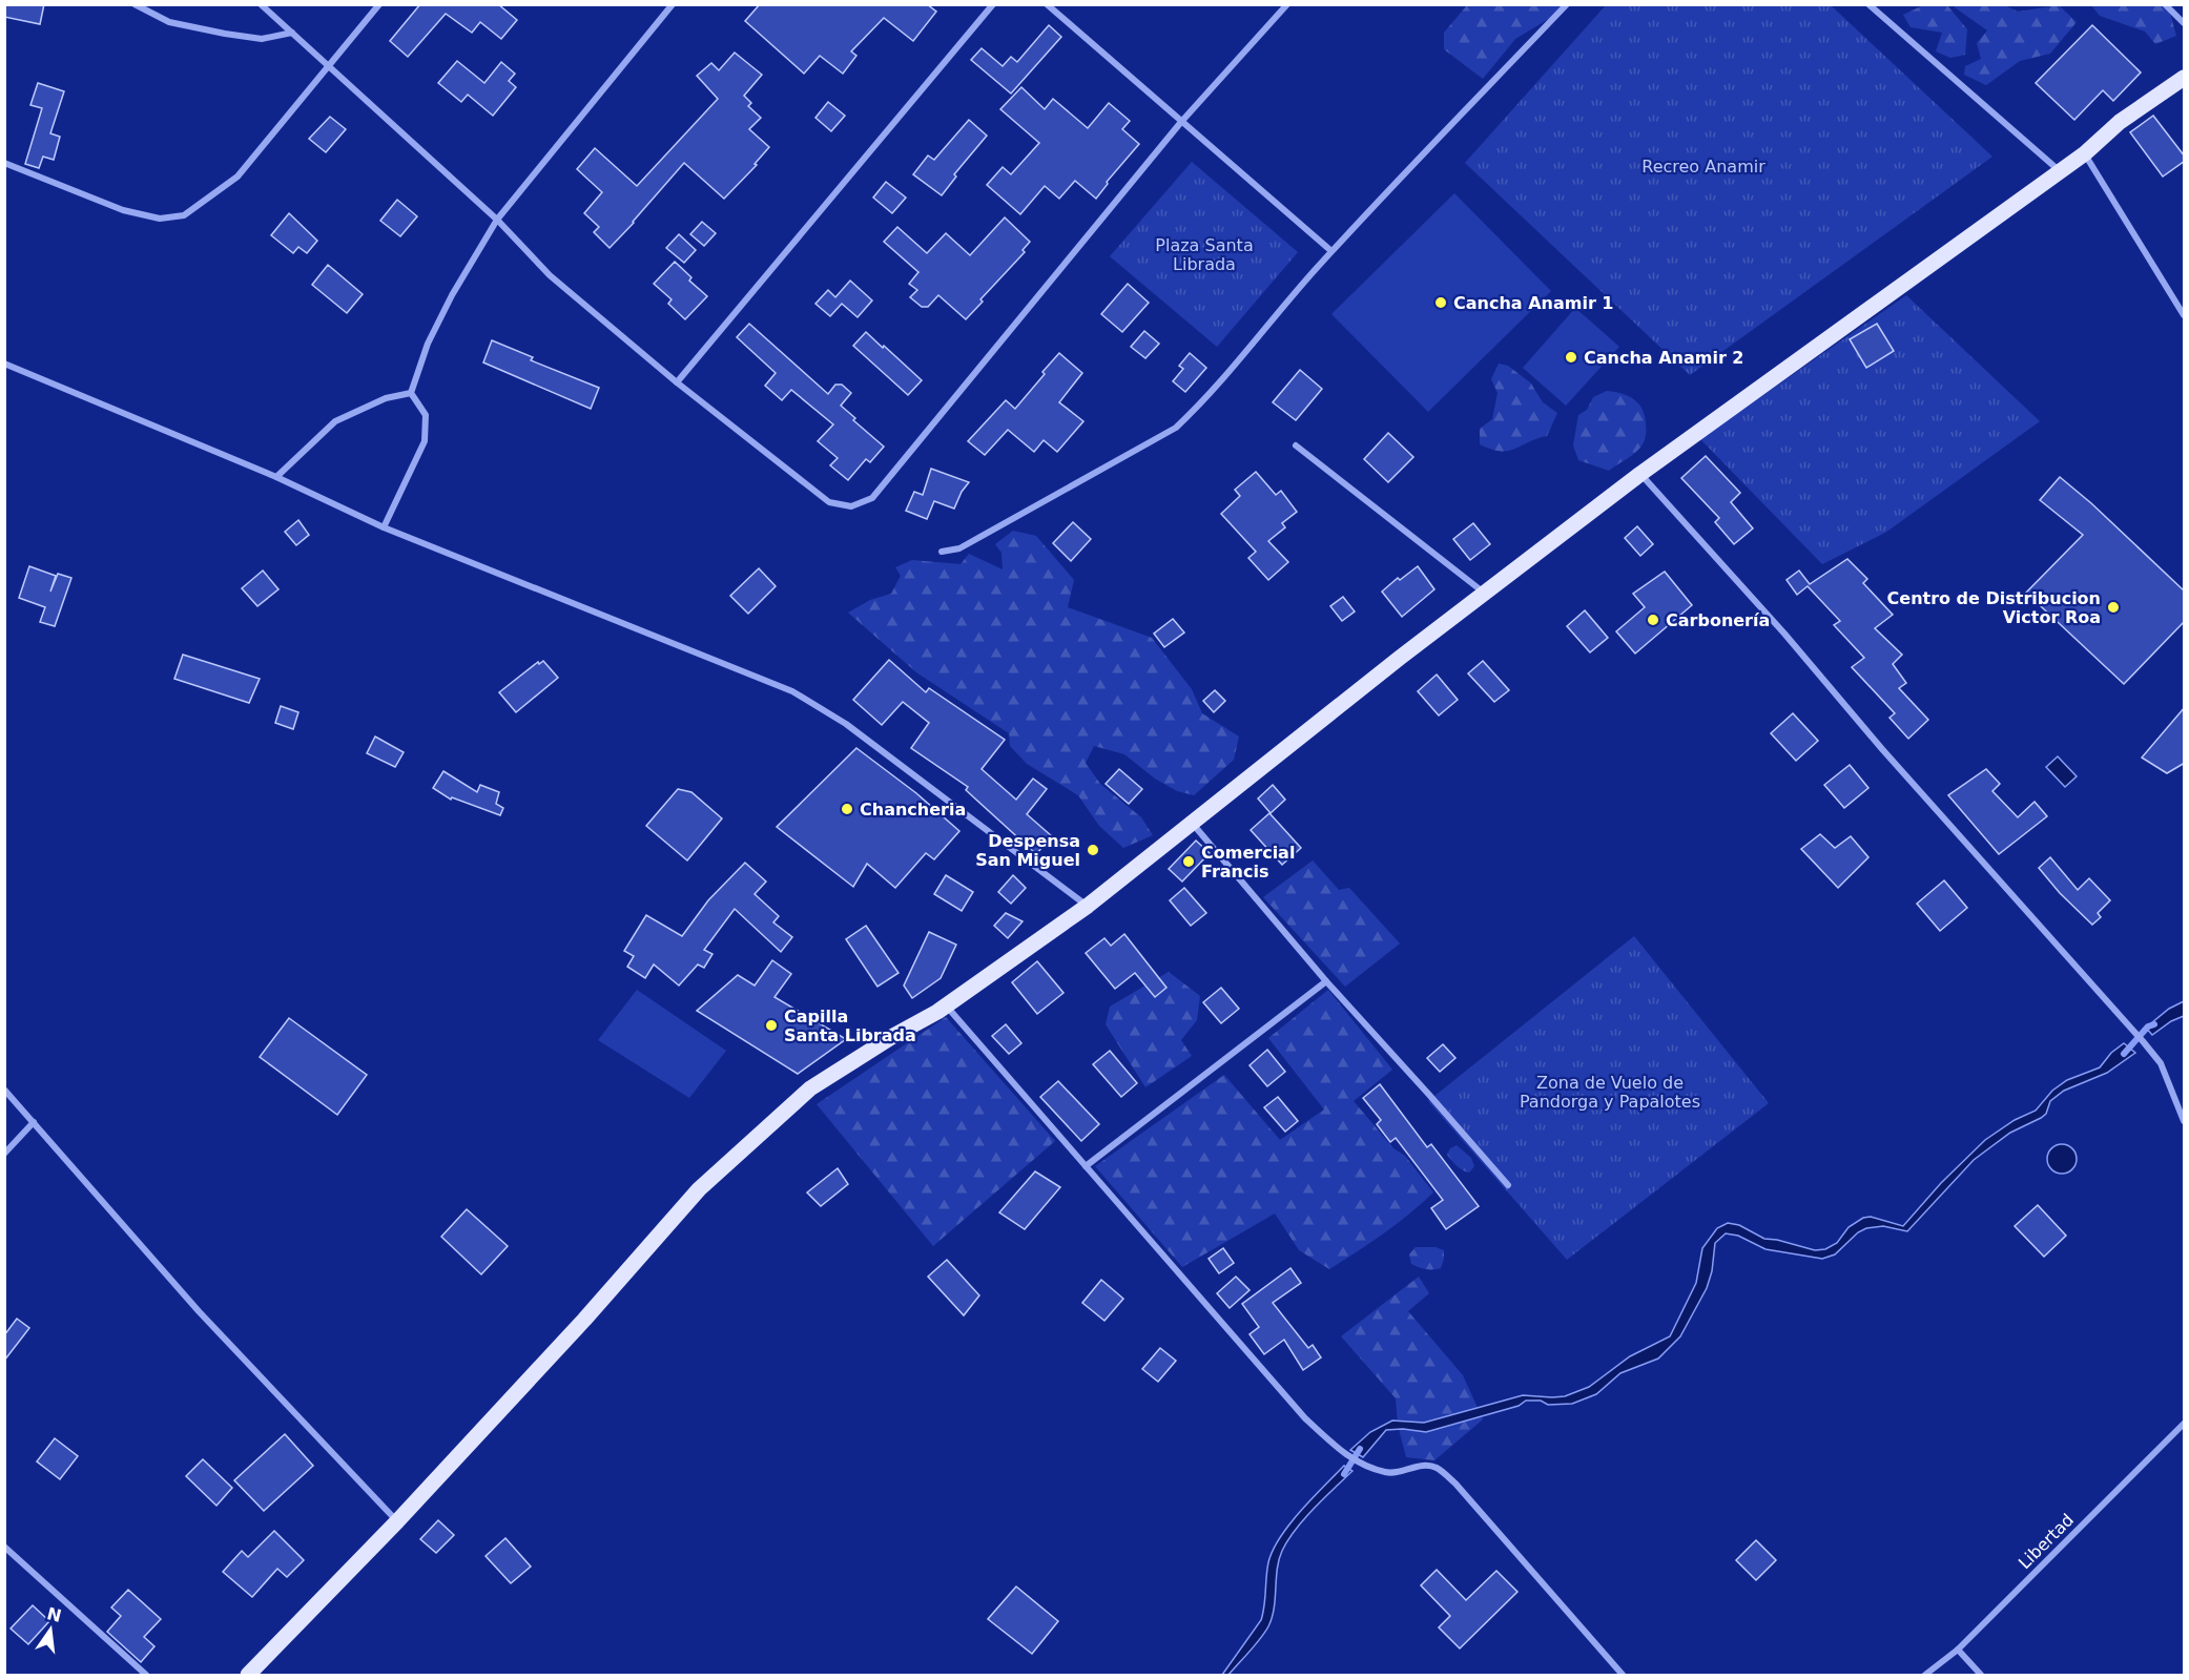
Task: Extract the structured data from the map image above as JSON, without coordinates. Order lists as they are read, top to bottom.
{
  "streets": {
    "street": ["Libertad"]
  },
  "parks": ["Recreo Anamir", "Plaza Santa Librada", "Zona de Vuelo de Pandorga y Papalotes"],
  "places": [
    "Cancha Anamir 1",
    "Cancha Anamir 2",
    "Centro de Distribucion Victor Roa",
    "Carbonería",
    "Chancheria",
    "Despensa San Miguel",
    "Comercial Francis",
    "Capilla Santa Librada"
  ],
  "north": "top"
}
